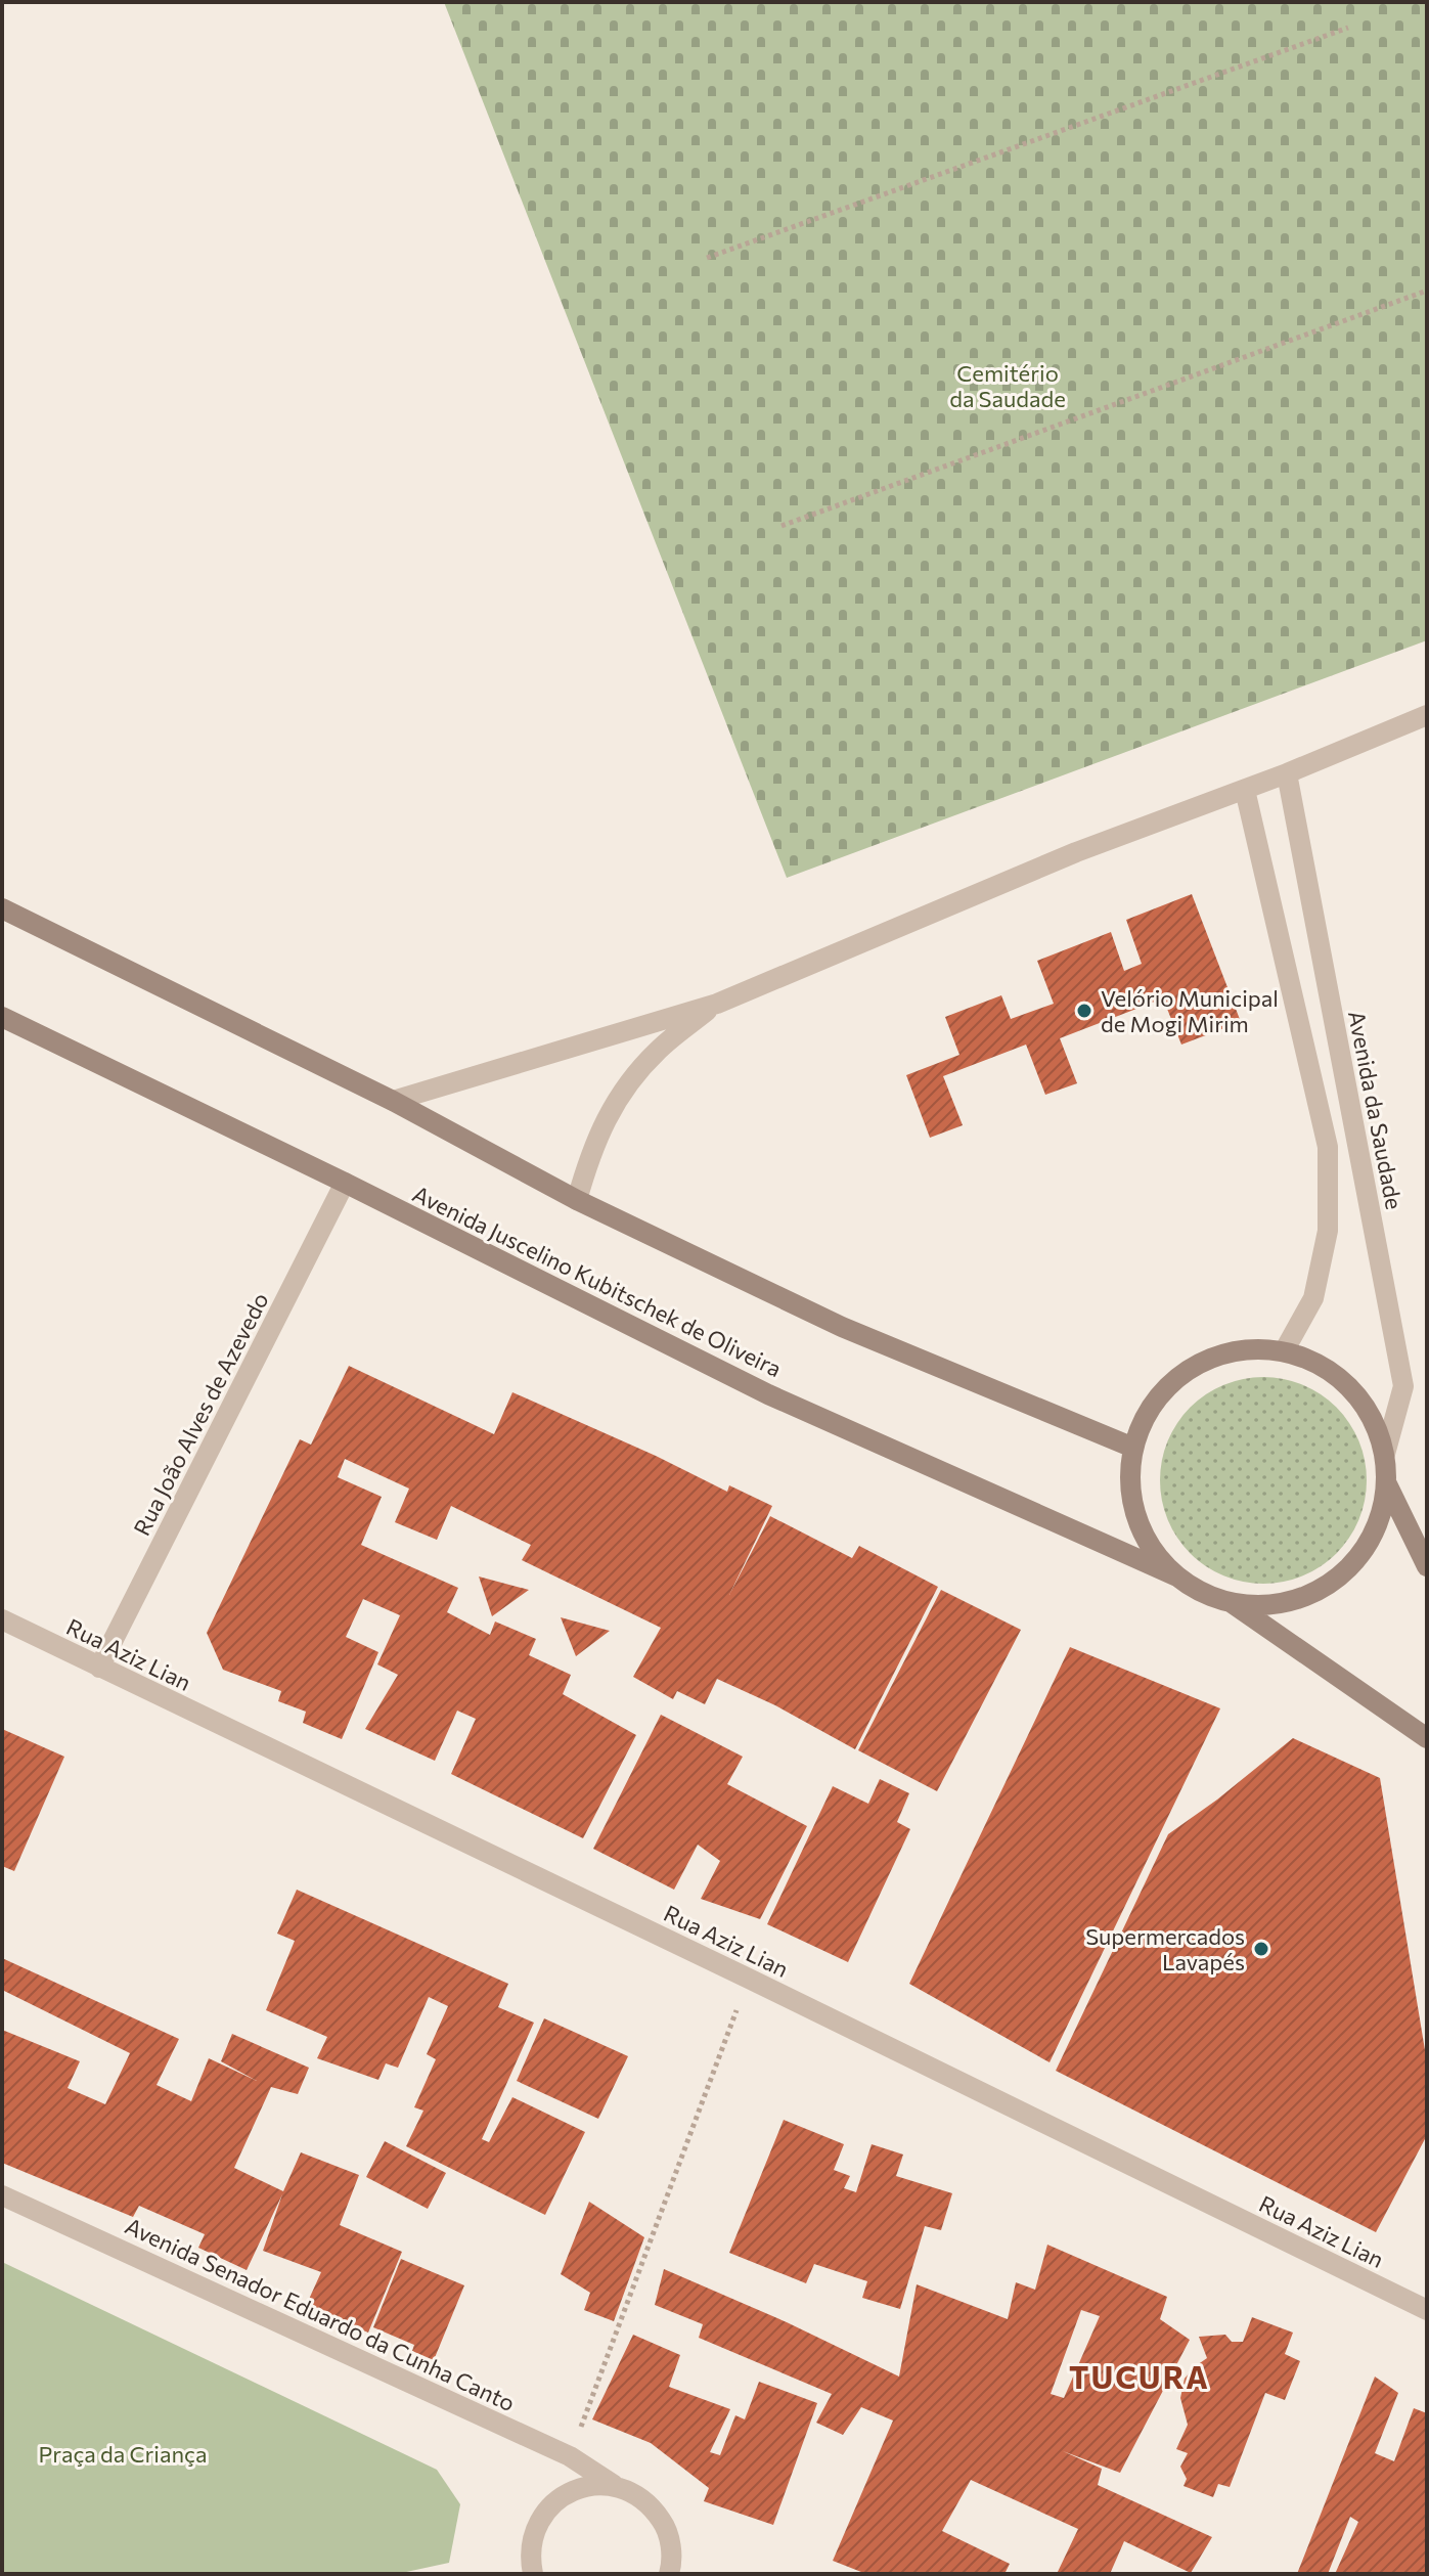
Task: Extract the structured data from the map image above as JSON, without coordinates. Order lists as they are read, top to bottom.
{
  "streets": {
    "main road": ["Avenida Juscelino Kubitschek de Oliveira"],
    "street": [
      "Avenida da Saudade",
      "Rua João Alves de Azevedo",
      "Rua Aziz Lian",
      "Avenida Senador Eduardo da Cunha Canto"
    ]
  },
  "crossings": [
    ["Avenida da Saudade", "Avenida Juscelino Kubitschek de Oliveira"],
    ["Avenida Juscelino Kubitschek de Oliveira", "Rua João Alves de Azevedo"],
    ["Rua João Alves de Azevedo", "Rua Aziz Lian"]
  ],
  "districts": ["TUCURA"],
  "parks": ["Cemitério da Saudade", "Praça da Criança"],
  "places": ["Velório Municipal de Mogi Mirim", "Supermercados Lavapés"]
}
